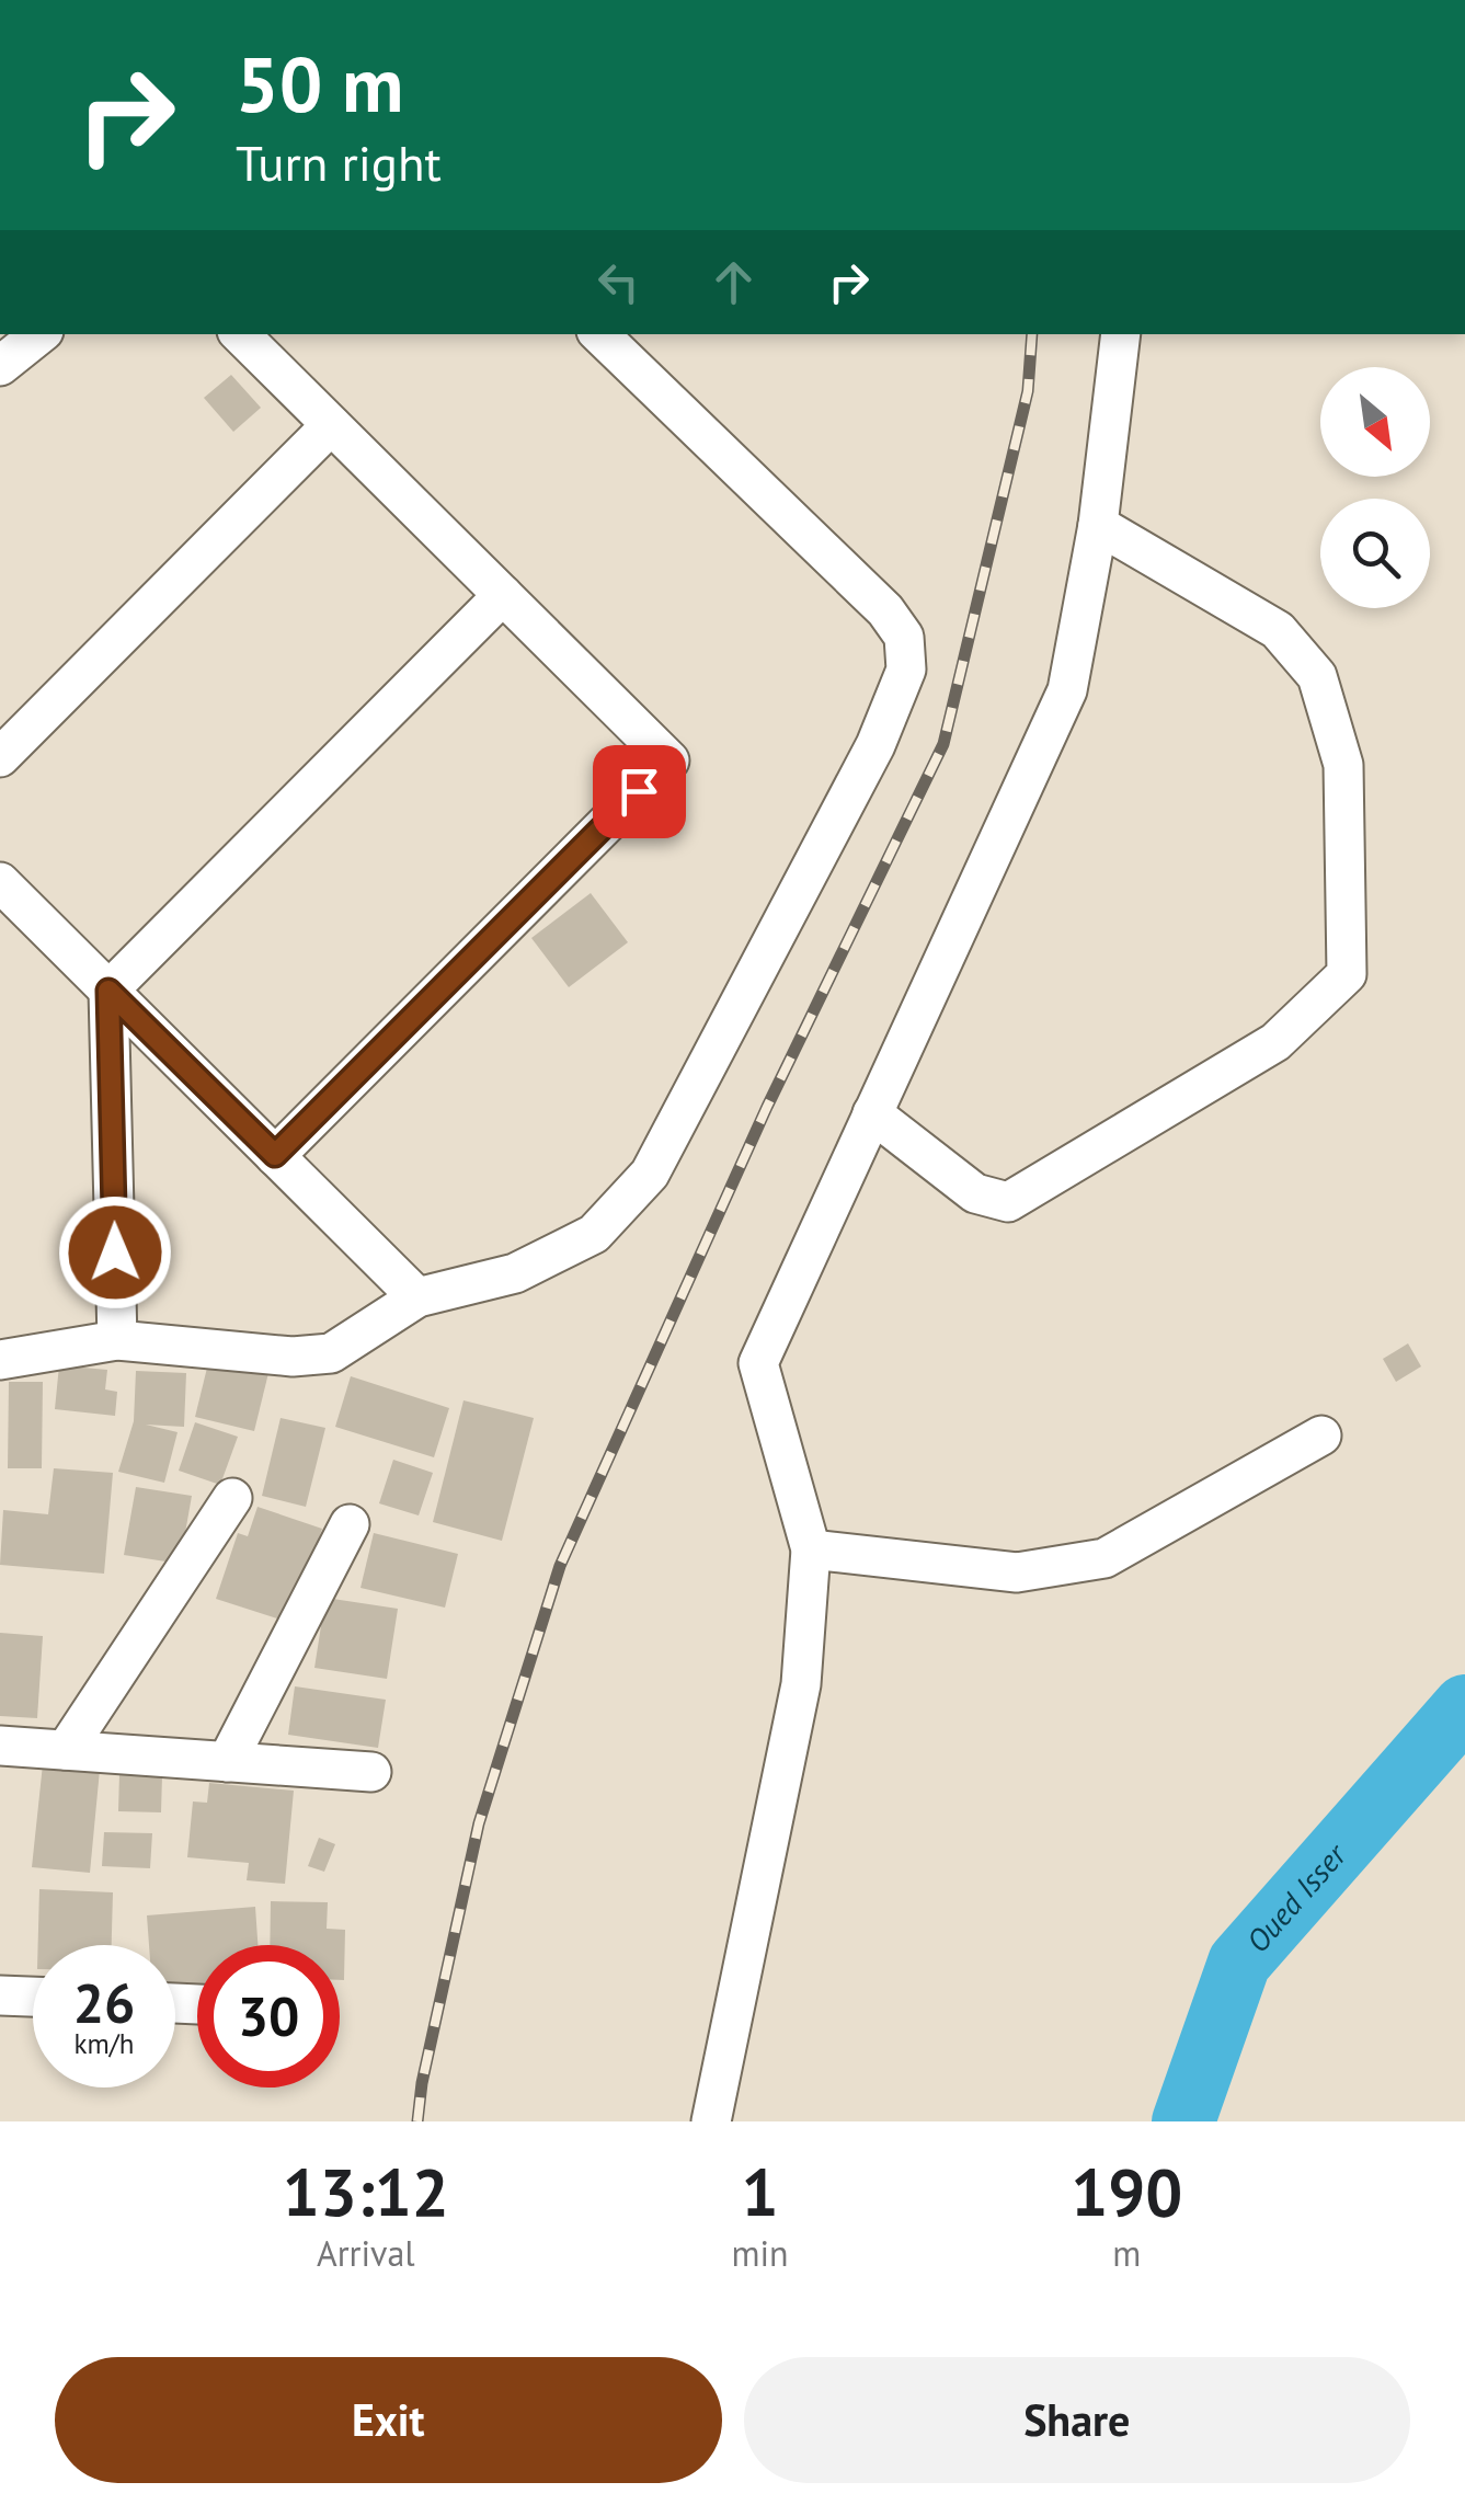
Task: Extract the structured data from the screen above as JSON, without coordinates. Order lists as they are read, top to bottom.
{
  "water": ["Oued Isser"],
  "north": "bottom right",
  "page": {
    "turn": ["50 m", "Turn right"],
    "speed": "26 km/h",
    "limit": "30",
    "eta": [
      "13:12",
      "Arrival",
      "1",
      "min",
      "190",
      "m"
    ],
    "buttons": ["Exit", "Share"]
  }
}
